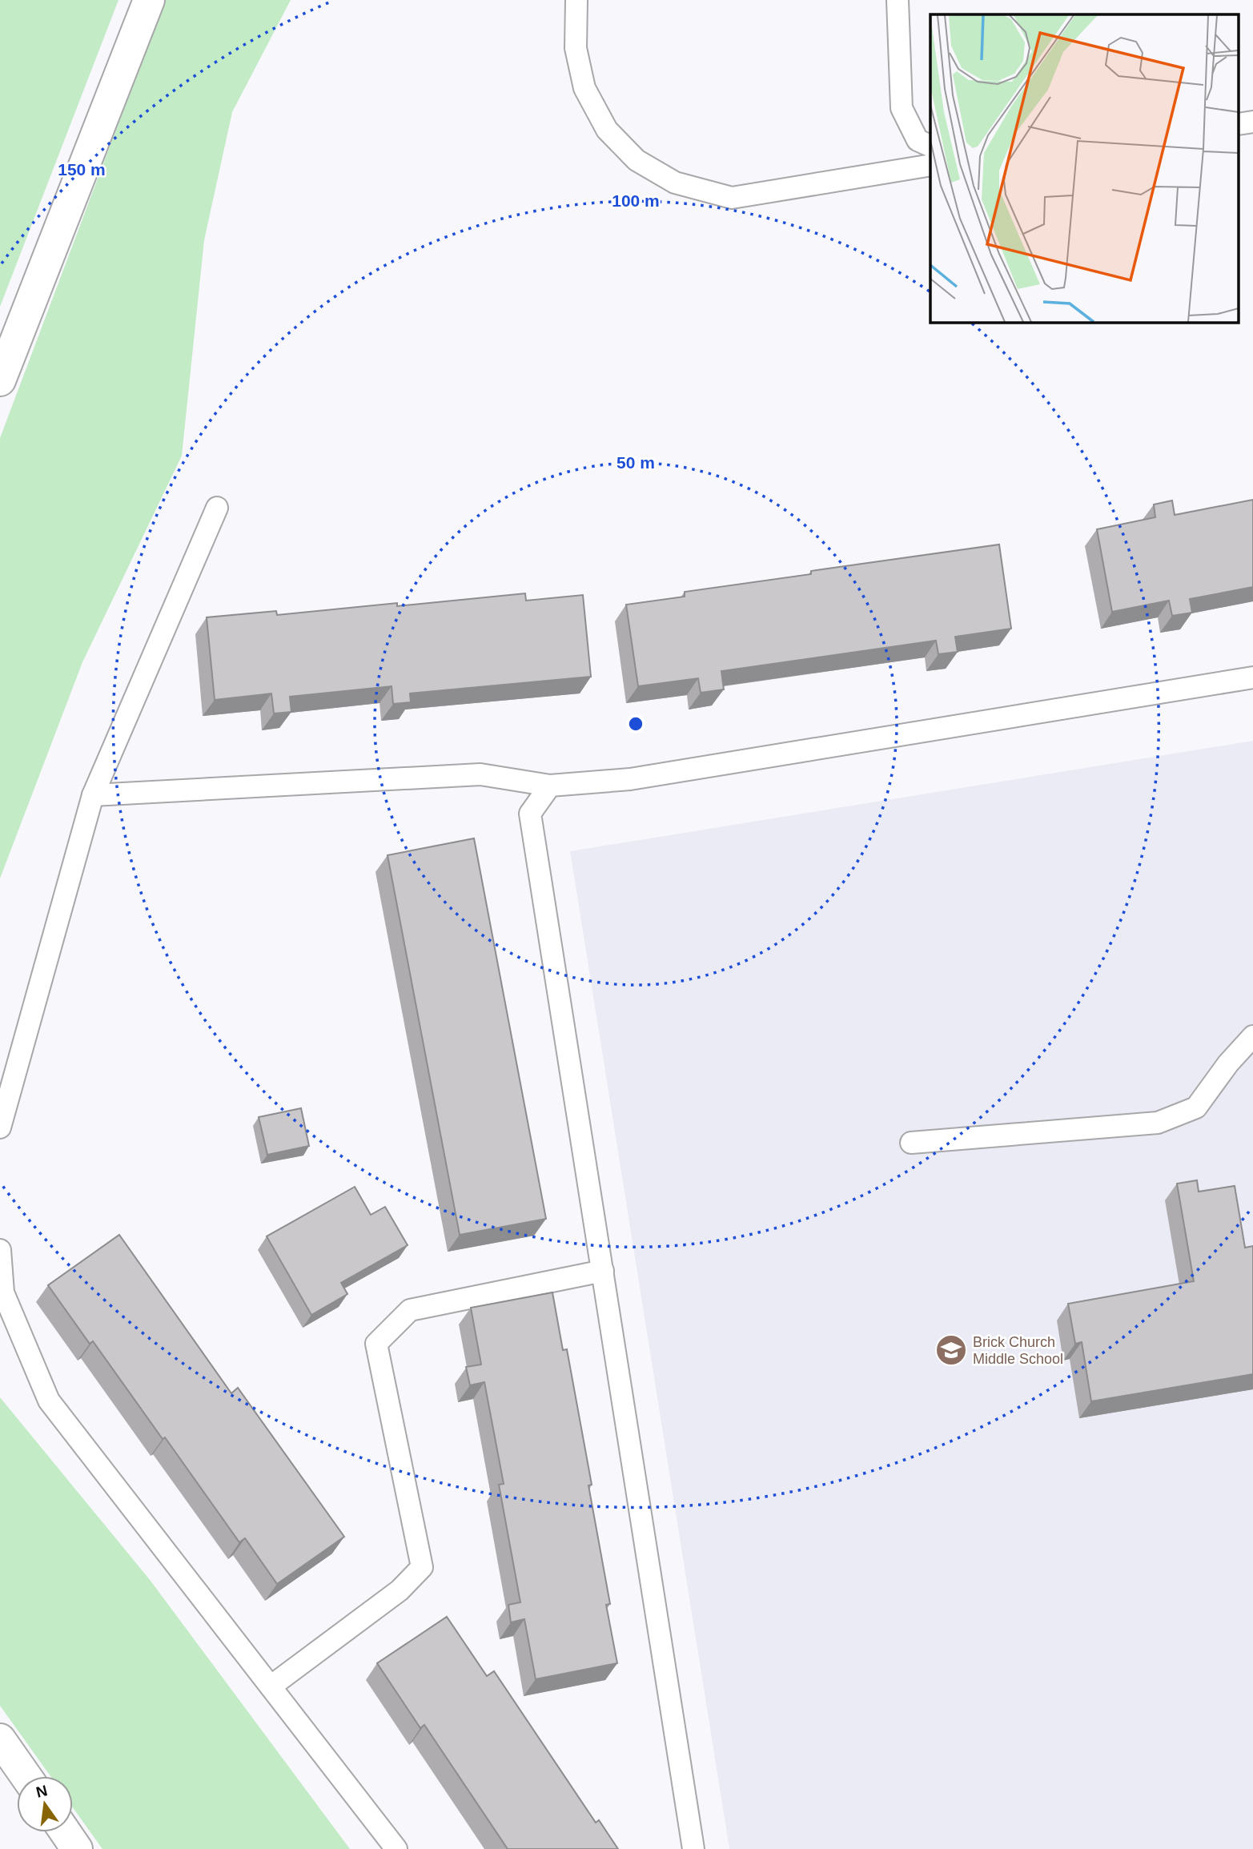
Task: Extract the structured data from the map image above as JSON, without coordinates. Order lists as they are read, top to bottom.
{
  "places": {
    "school or university": ["Brick Church Middle School"]
  },
  "north": "top",
  "rings": ["150 m", "100 m", "50 m"]
}
